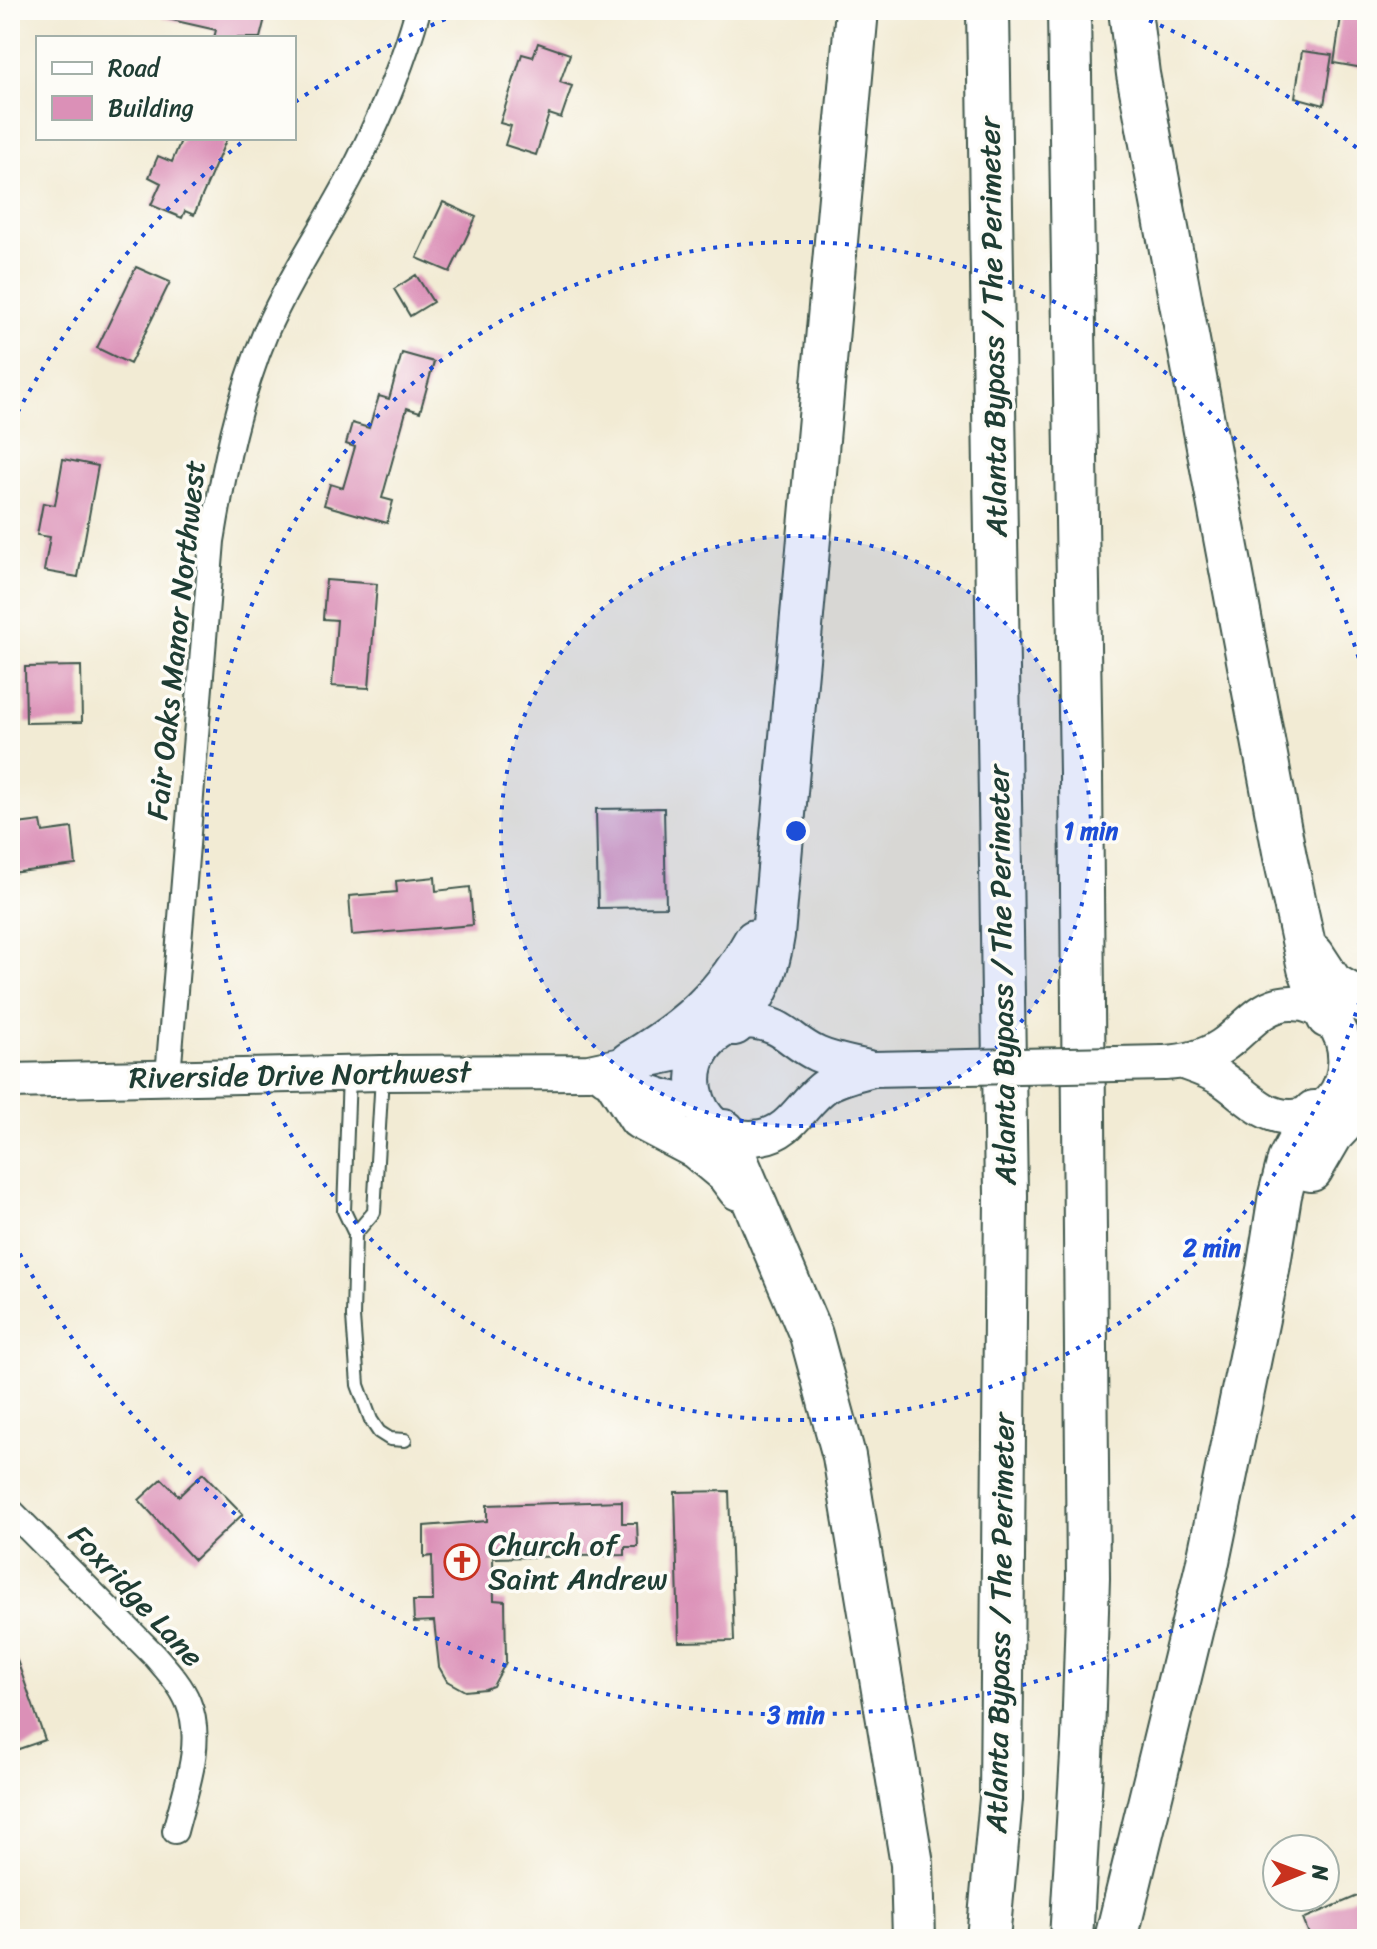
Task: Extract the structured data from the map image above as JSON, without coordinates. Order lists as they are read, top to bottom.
{
  "streets": {
    "highway": ["Atlanta Bypass / The Perimeter"],
    "street": ["Fair Oaks Manor Northwest", "Riverside Drive Northwest", "Foxridge Lane"]
  },
  "crossings": [
    ["Fair Oaks Manor Northwest", "Riverside Drive Northwest"]
  ],
  "places": {
    "church": ["Church of Saint Andrew"]
  },
  "legend": ["Road", "Building"],
  "north": "right",
  "rings": ["1 min", "2 min", "3 min"]
}
